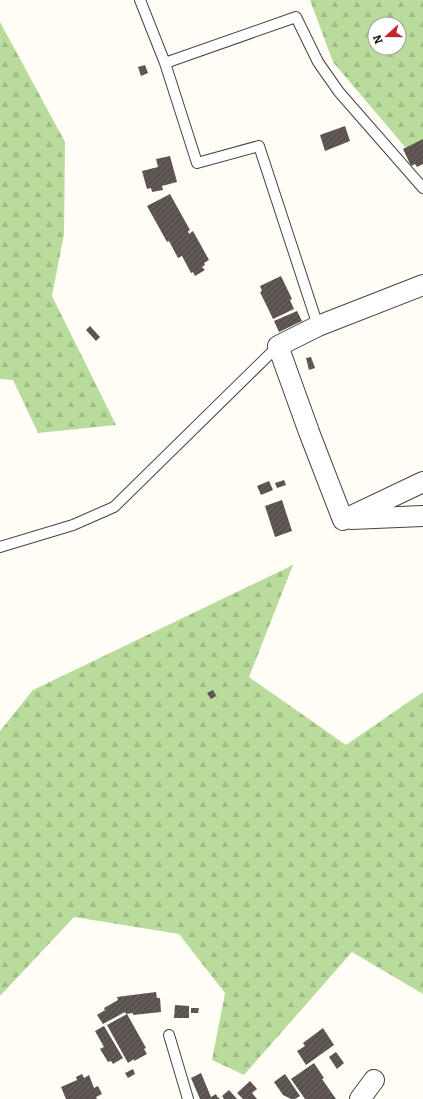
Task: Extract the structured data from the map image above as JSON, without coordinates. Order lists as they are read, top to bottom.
{
  "north": "left"
}
